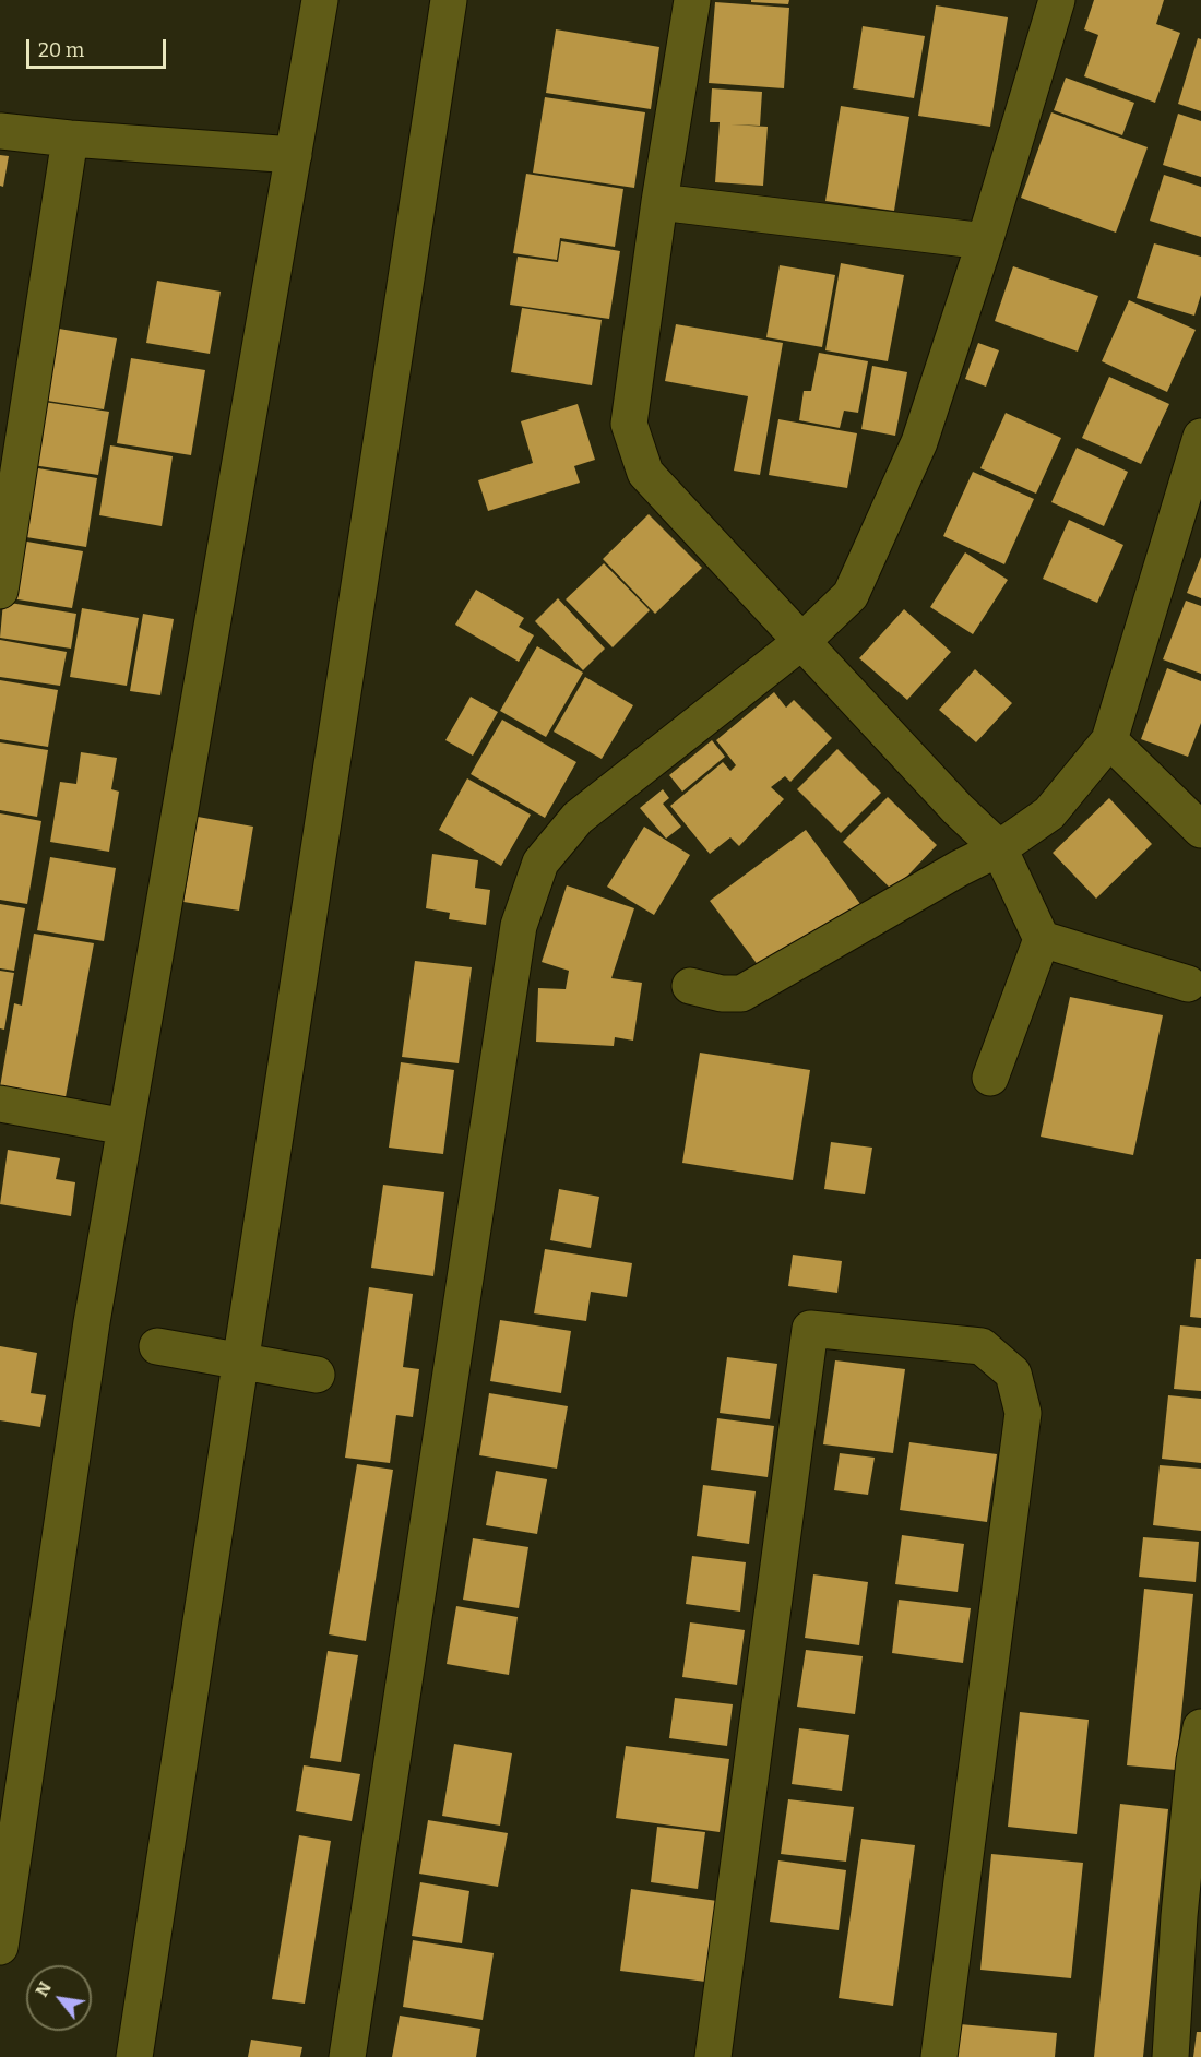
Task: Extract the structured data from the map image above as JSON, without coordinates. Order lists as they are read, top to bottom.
{
  "scale_bar": "20 m",
  "north": "top left"
}
